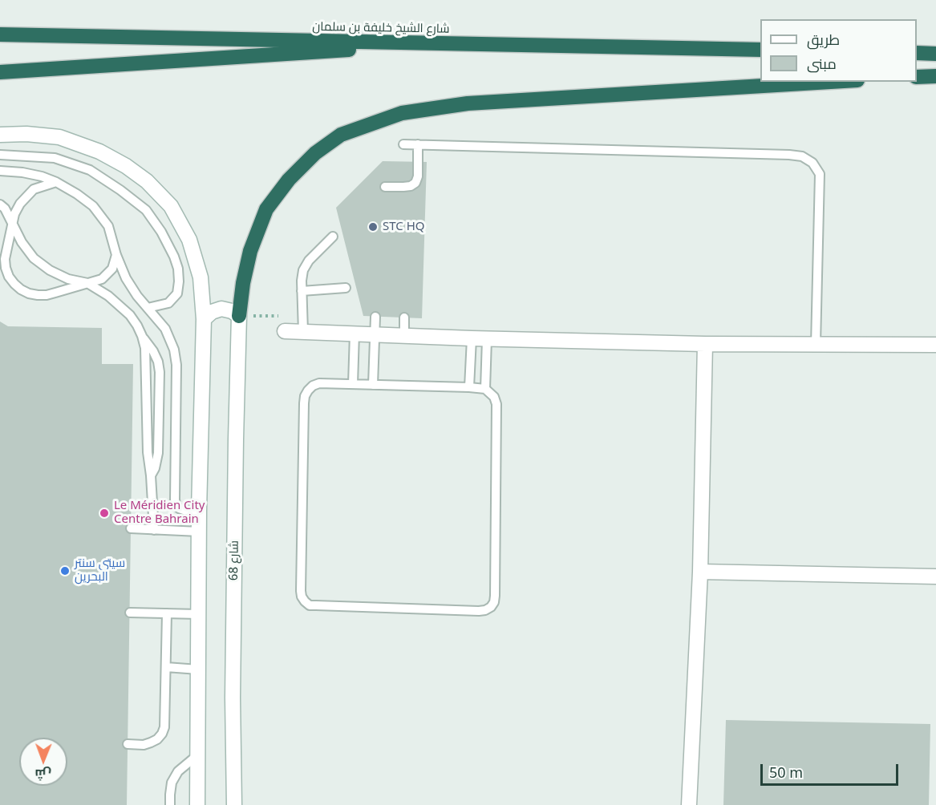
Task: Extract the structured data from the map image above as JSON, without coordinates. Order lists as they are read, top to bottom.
{
  "streets": {
    "highway": ["شارع الشيخ خليفة بن سلمان"],
    "street": ["شارع 68"]
  },
  "places": ["STC HQ", "Le Méridien City Centre Bahrain", "سيتي سنتر البحرين"],
  "legend": ["طريق", "مبنى"],
  "scale_bar": "50 m",
  "north": "bottom"
}
